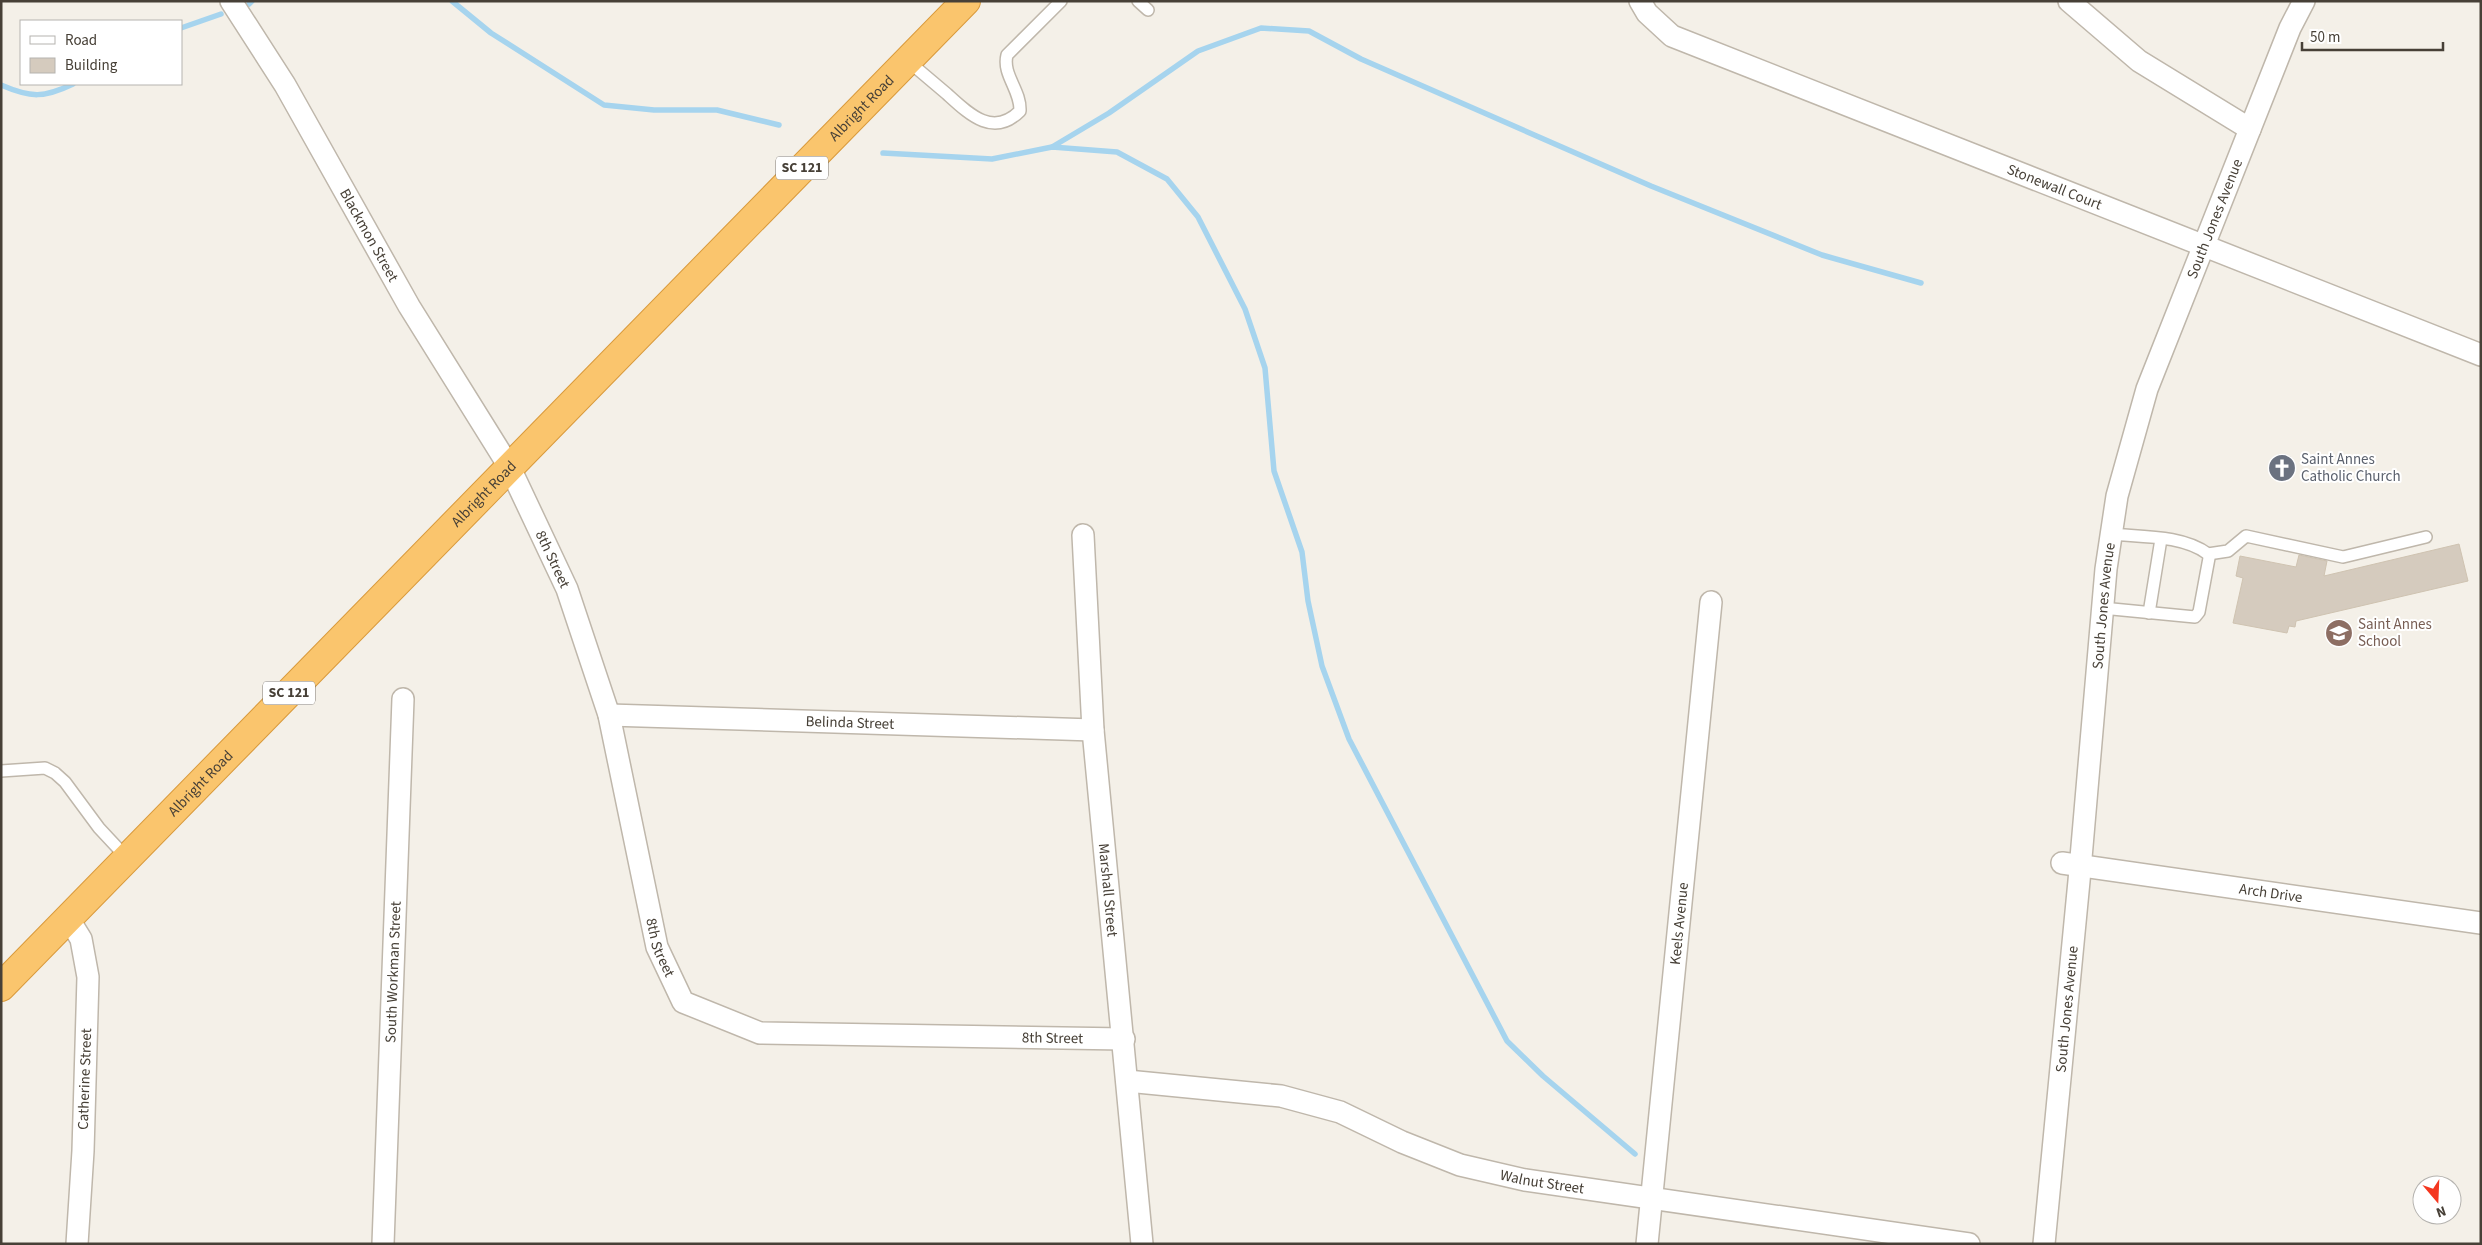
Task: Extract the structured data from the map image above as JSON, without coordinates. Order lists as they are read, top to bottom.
{
  "streets": {
    "highway": ["Albright Road", "SC 121"],
    "street": [
      "Stonewall Court",
      "South Jones Avenue",
      "Blackmon Street",
      "8th Street",
      "Belinda Street",
      "Marshall Street",
      "Arch Drive",
      "Keels Avenue",
      "South Workman Street",
      "Catherine Street",
      "Walnut Street"
    ]
  },
  "crossings": [
    ["Albright Road", "Blackmon Street"],
    ["Albright Road", "8th Street"],
    ["Albright Road", "Catherine Street"],
    ["Stonewall Court", "South Jones Avenue"],
    ["South Jones Avenue", "Arch Drive"],
    ["Blackmon Street", "8th Street"],
    ["8th Street", "Belinda Street"],
    ["8th Street", "Marshall Street"],
    ["Belinda Street", "Marshall Street"],
    ["Marshall Street", "Walnut Street"],
    ["Keels Avenue", "Walnut Street"]
  ],
  "places": {
    "church": ["Saint Annes Catholic Church"],
    "school or university": ["Saint Annes School"]
  },
  "legend": ["Road", "Building"],
  "scale_bar": "50 m",
  "north": "bottom"
}
